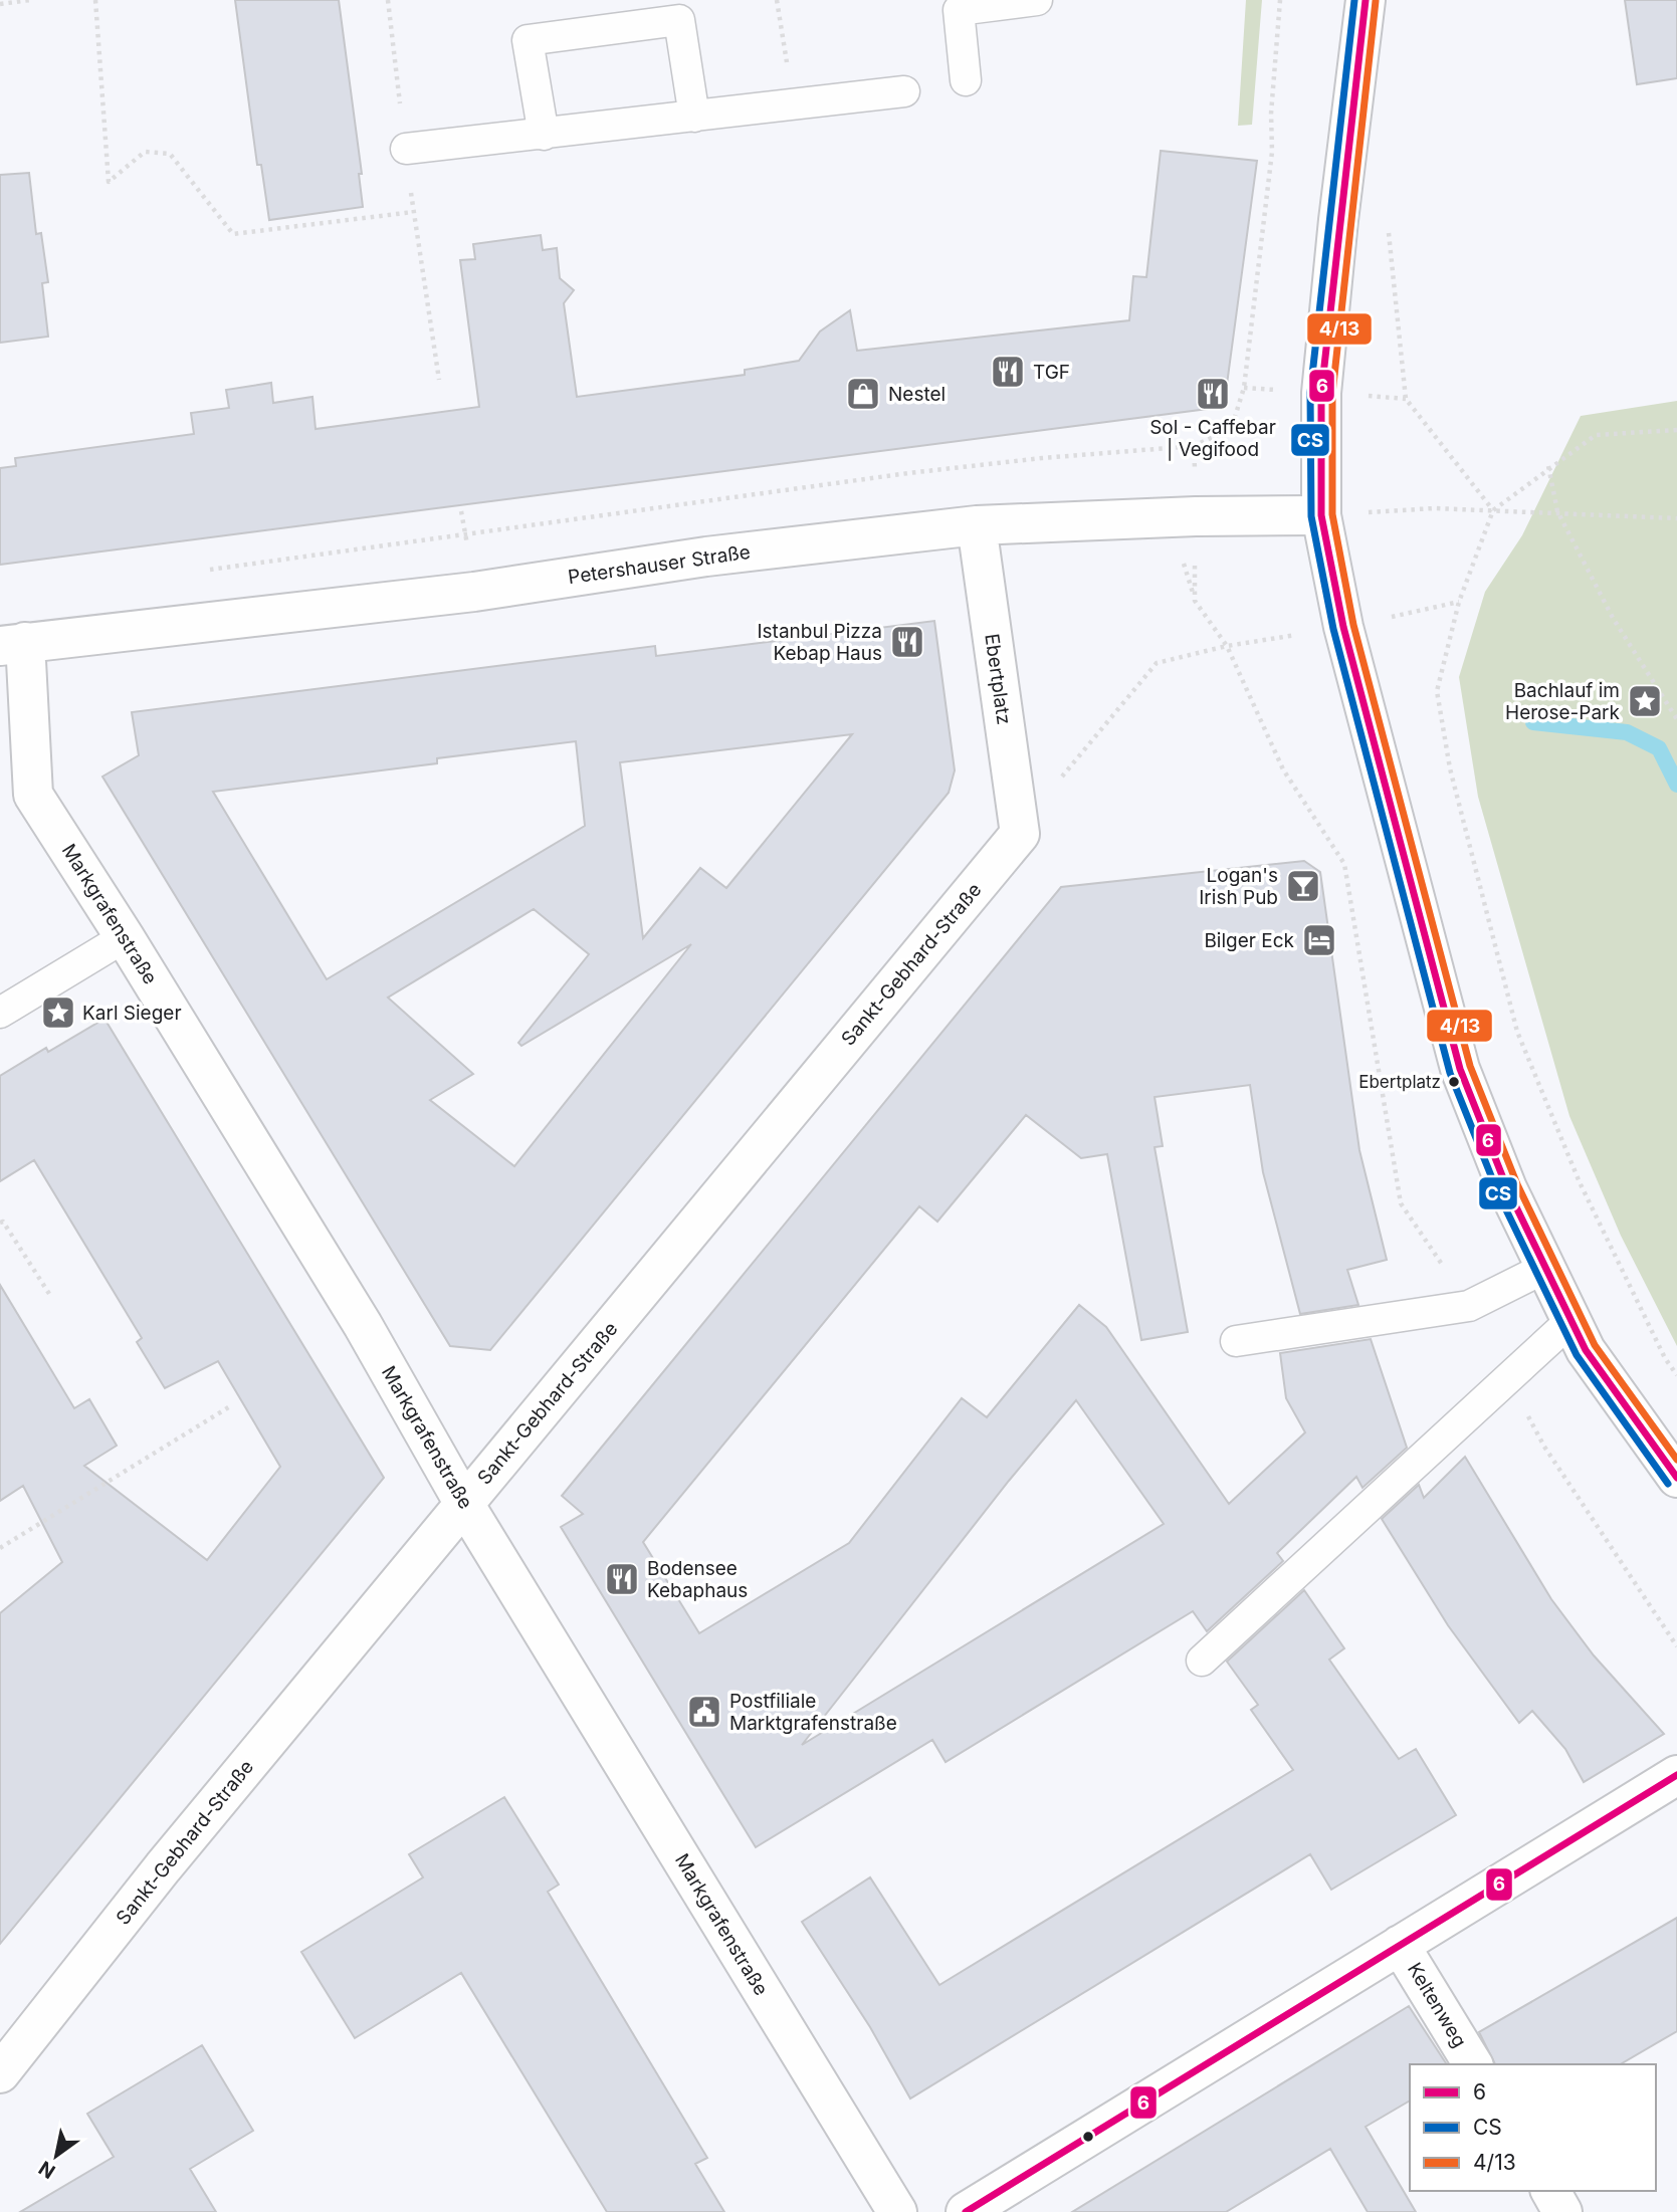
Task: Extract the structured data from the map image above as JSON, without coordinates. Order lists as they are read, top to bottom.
{
  "streets": {
    "street": [
      "Petershauser Straße",
      "Ebertplatz",
      "Markgrafenstraße",
      "Sankt-Gebhard-Straße",
      "Keltenweg"
    ]
  },
  "crossings": [
    ["Petershauser Straße", "Ebertplatz"],
    ["Petershauser Straße", "Markgrafenstraße"],
    ["Ebertplatz", "Sankt-Gebhard-Straße"],
    ["Markgrafenstraße", "Sankt-Gebhard-Straße"]
  ],
  "places": {
    "restaurant": [
      "TGF",
      "Sol - Caffebar | Vegifood",
      "Istanbul Pizza Kebap Haus",
      "Bodensee Kebaphaus"
    ],
    "shop": ["Nestel"],
    "place": ["Bachlauf im Herose-Park", "Karl Sieger"],
    "bar": ["Logan's Irish Pub"],
    "hotel": ["Bilger Eck"],
    "other": ["Ebertplatz"],
    "public building": ["Postfiliale Marktgrafenstraße"]
  },
  "lines": ["transit line 6", "transit line CS", "transit line 4/13"],
  "legend": ["6", "CS", "4/13"],
  "north": "bottom left"
}
